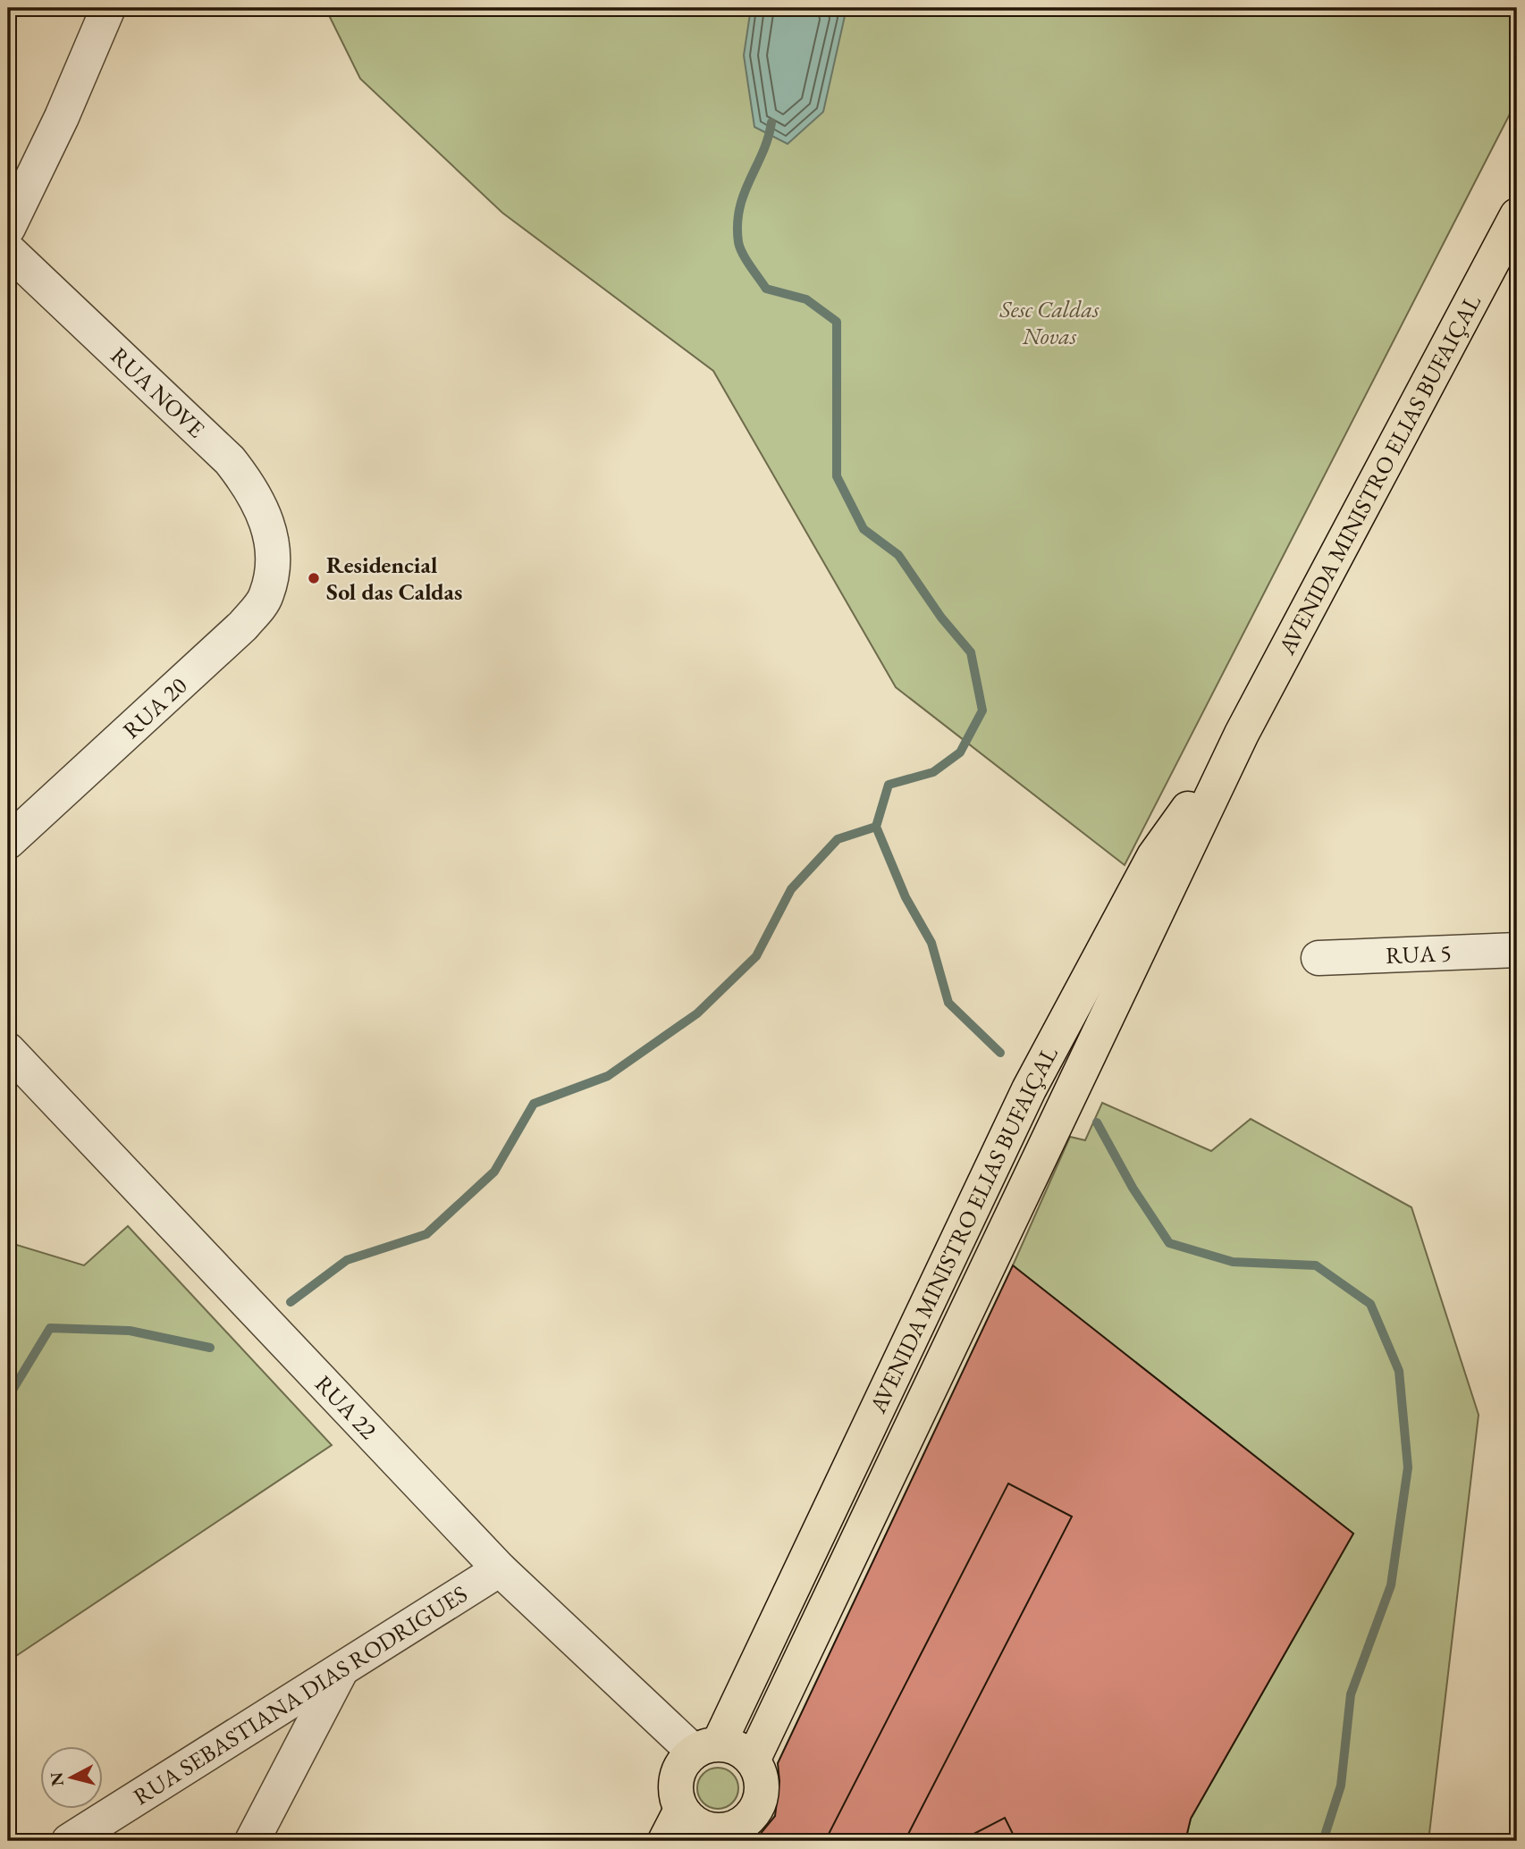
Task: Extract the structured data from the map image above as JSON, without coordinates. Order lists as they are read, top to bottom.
{
  "streets": {
    "main road": ["AVENIDA MINISTRO ELIAS BUFAIÇAL"],
    "street": [
      "RUA NOVE",
      "RUA 20",
      "RUA 5",
      "RUA 22",
      "RUA SEBASTIANA DIAS RODRIGUES"
    ]
  },
  "crossings": [
    ["RUA NOVE", "RUA 20"],
    ["AVENIDA MINISTRO ELIAS BUFAIÇAL", "RUA 22"],
    ["RUA 22", "RUA SEBASTIANA DIAS RODRIGUES"]
  ],
  "parks": ["Sesc Caldas Novas"],
  "places": ["Residencial Sol das Caldas"],
  "north": "left"
}
